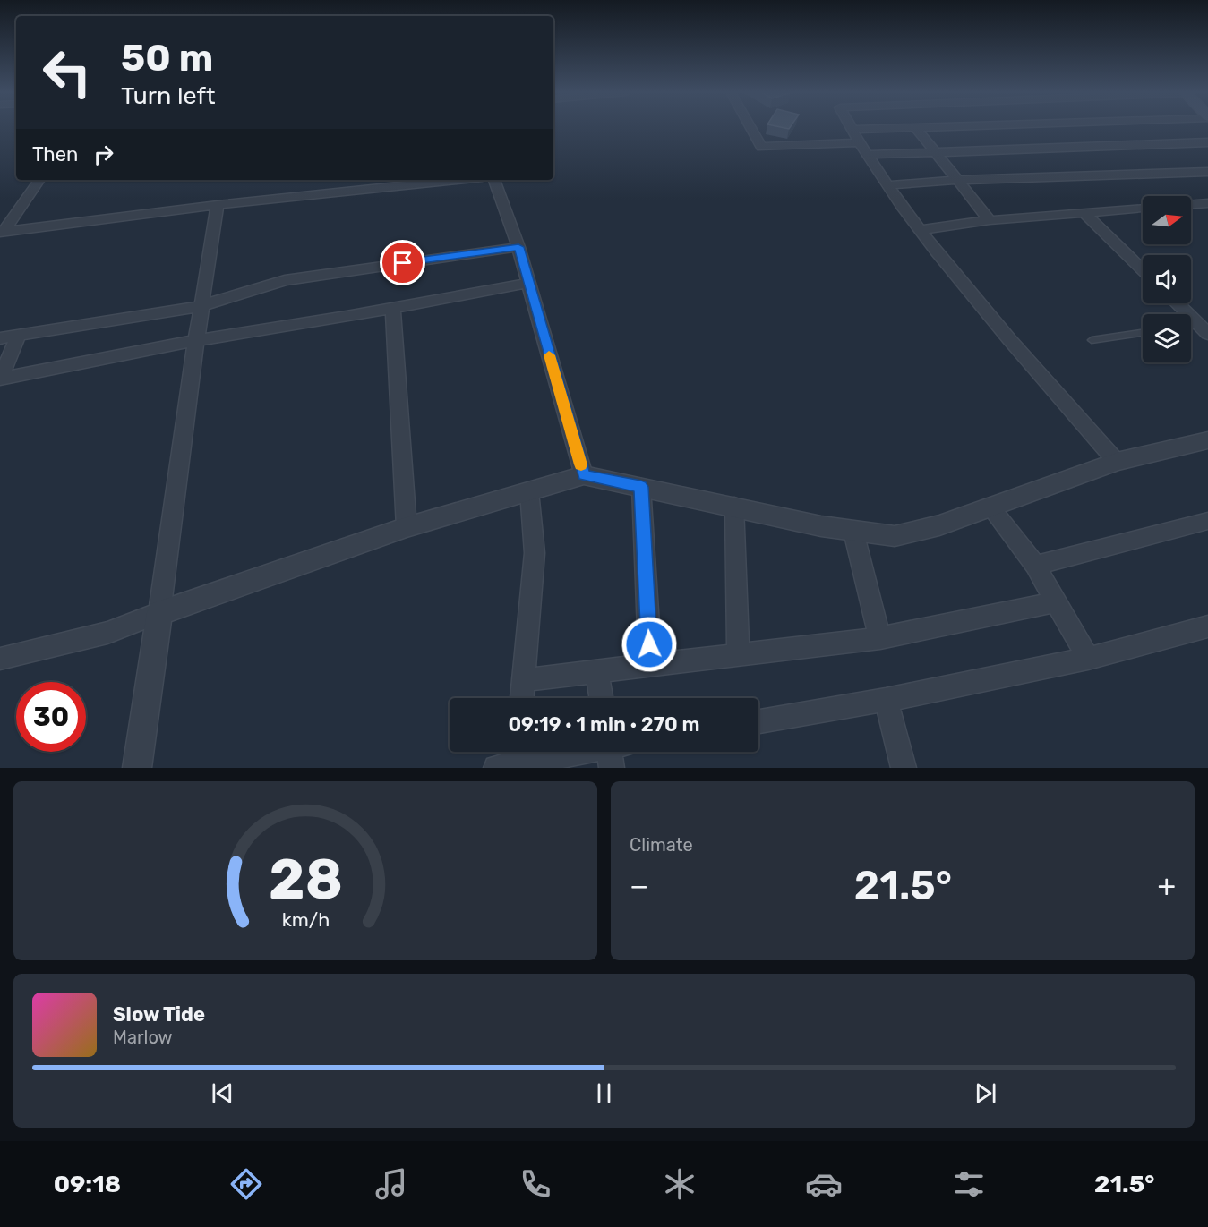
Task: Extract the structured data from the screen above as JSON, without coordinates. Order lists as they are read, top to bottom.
{
  "north": "right",
  "page": {
    "turn": ["50 m", "Turn left"],
    "then": "Then",
    "limit": "30",
    "trip": "09:19 · 1 min · 270 m",
    "tile": "Climate",
    "heat": ["−", "21.5°", "+"],
    "song": ["Slow Tide", "Marlow"],
    "tabs": ["09:18", "21.5°"],
    "gauge": ["28", "km/h"]
  }
}
